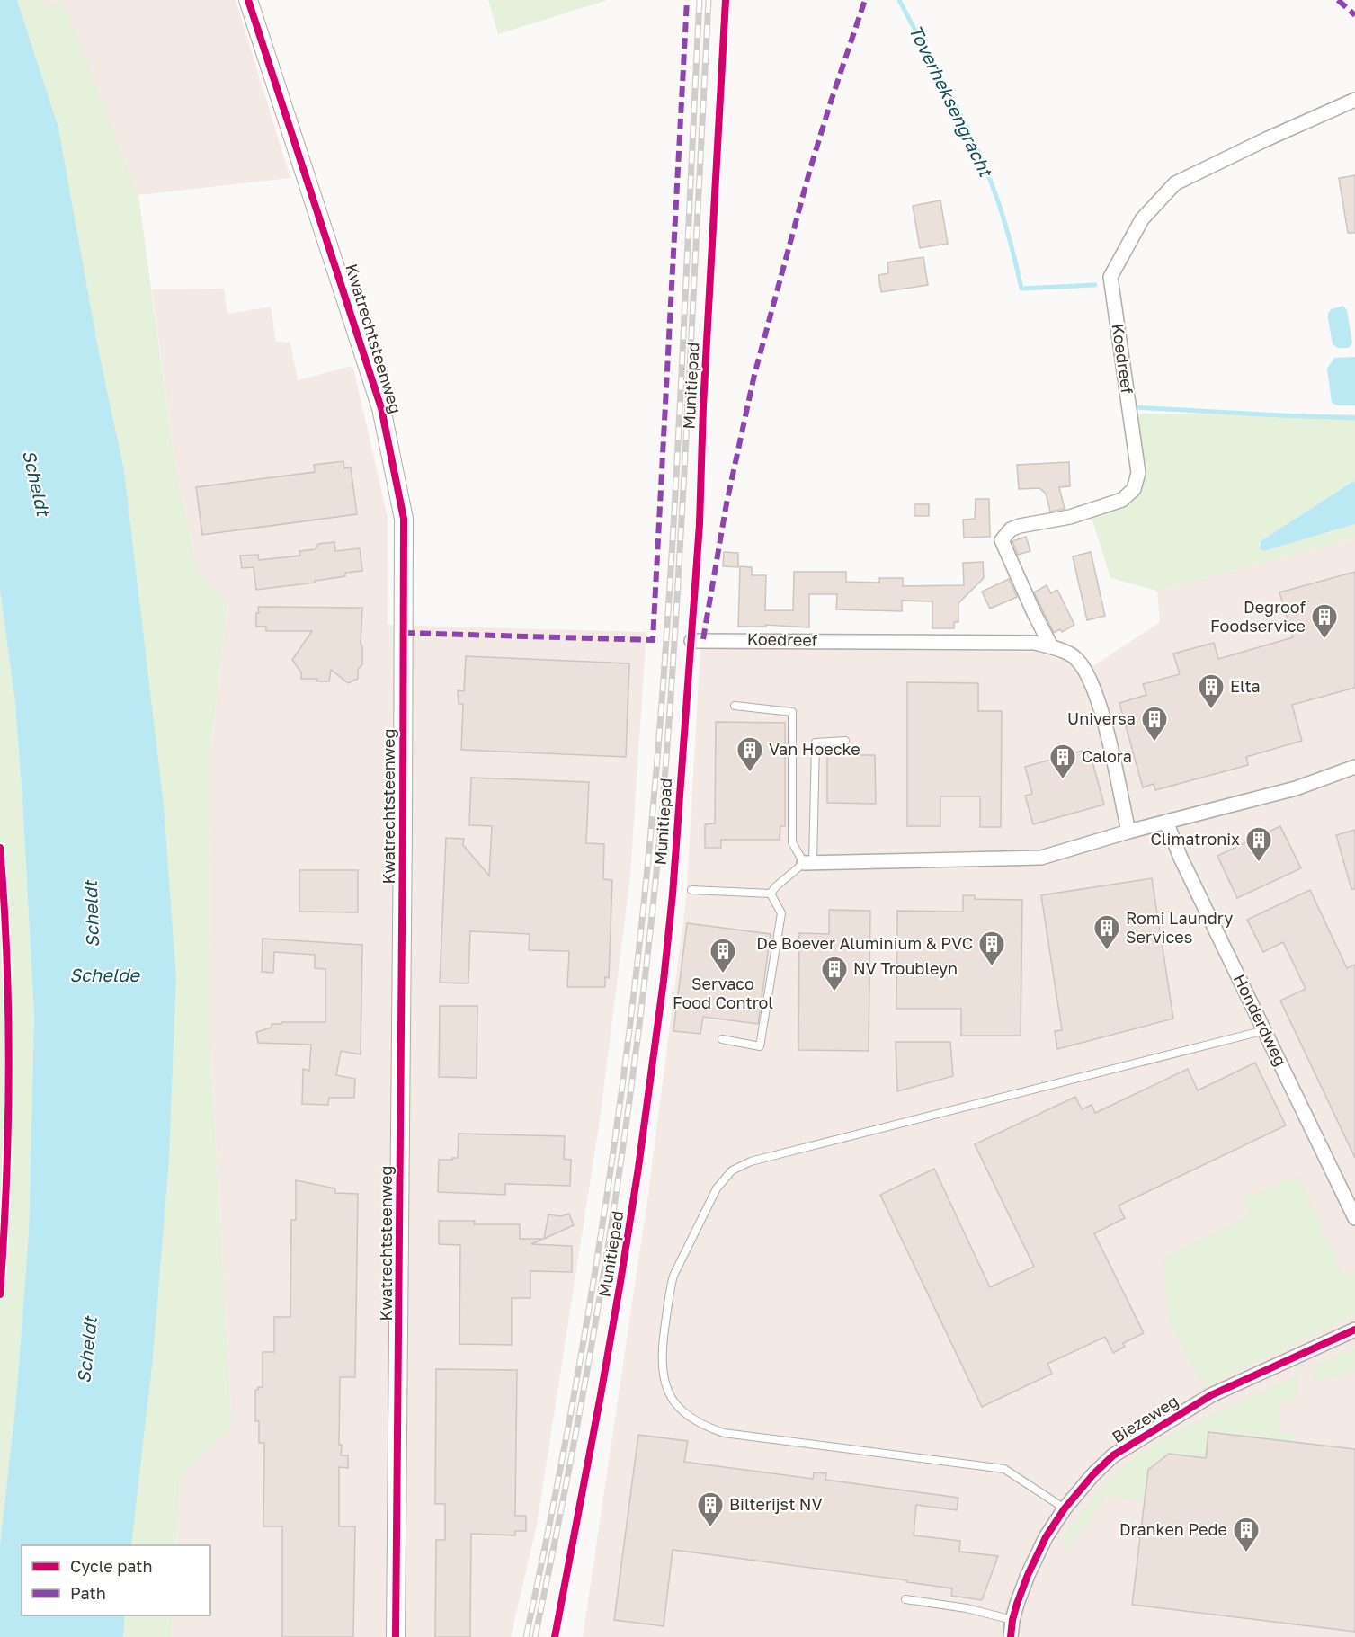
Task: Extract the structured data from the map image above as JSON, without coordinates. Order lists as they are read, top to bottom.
{
  "streets": {
    "street": [
      "Kwatrechtsteenweg",
      "Koedreef",
      "Honderdweg",
      "Biezeweg"
    ],
    "cycle path": ["Munitiepad"]
  },
  "water": ["Toverheksengracht", "Scheldt", "Schelde"],
  "places": {
    "building": [
      "Degroof Foodservice",
      "Elta",
      "Universa",
      "Van Hoecke",
      "Calora",
      "Climatronix",
      "Romi Laundry Services",
      "De Boever Aluminium & PVC",
      "Servaco Food Control",
      "NV Troubleyn",
      "Bilterijst NV",
      "Dranken Pede"
    ]
  },
  "legend": ["Cycle path", "Path"]
}
